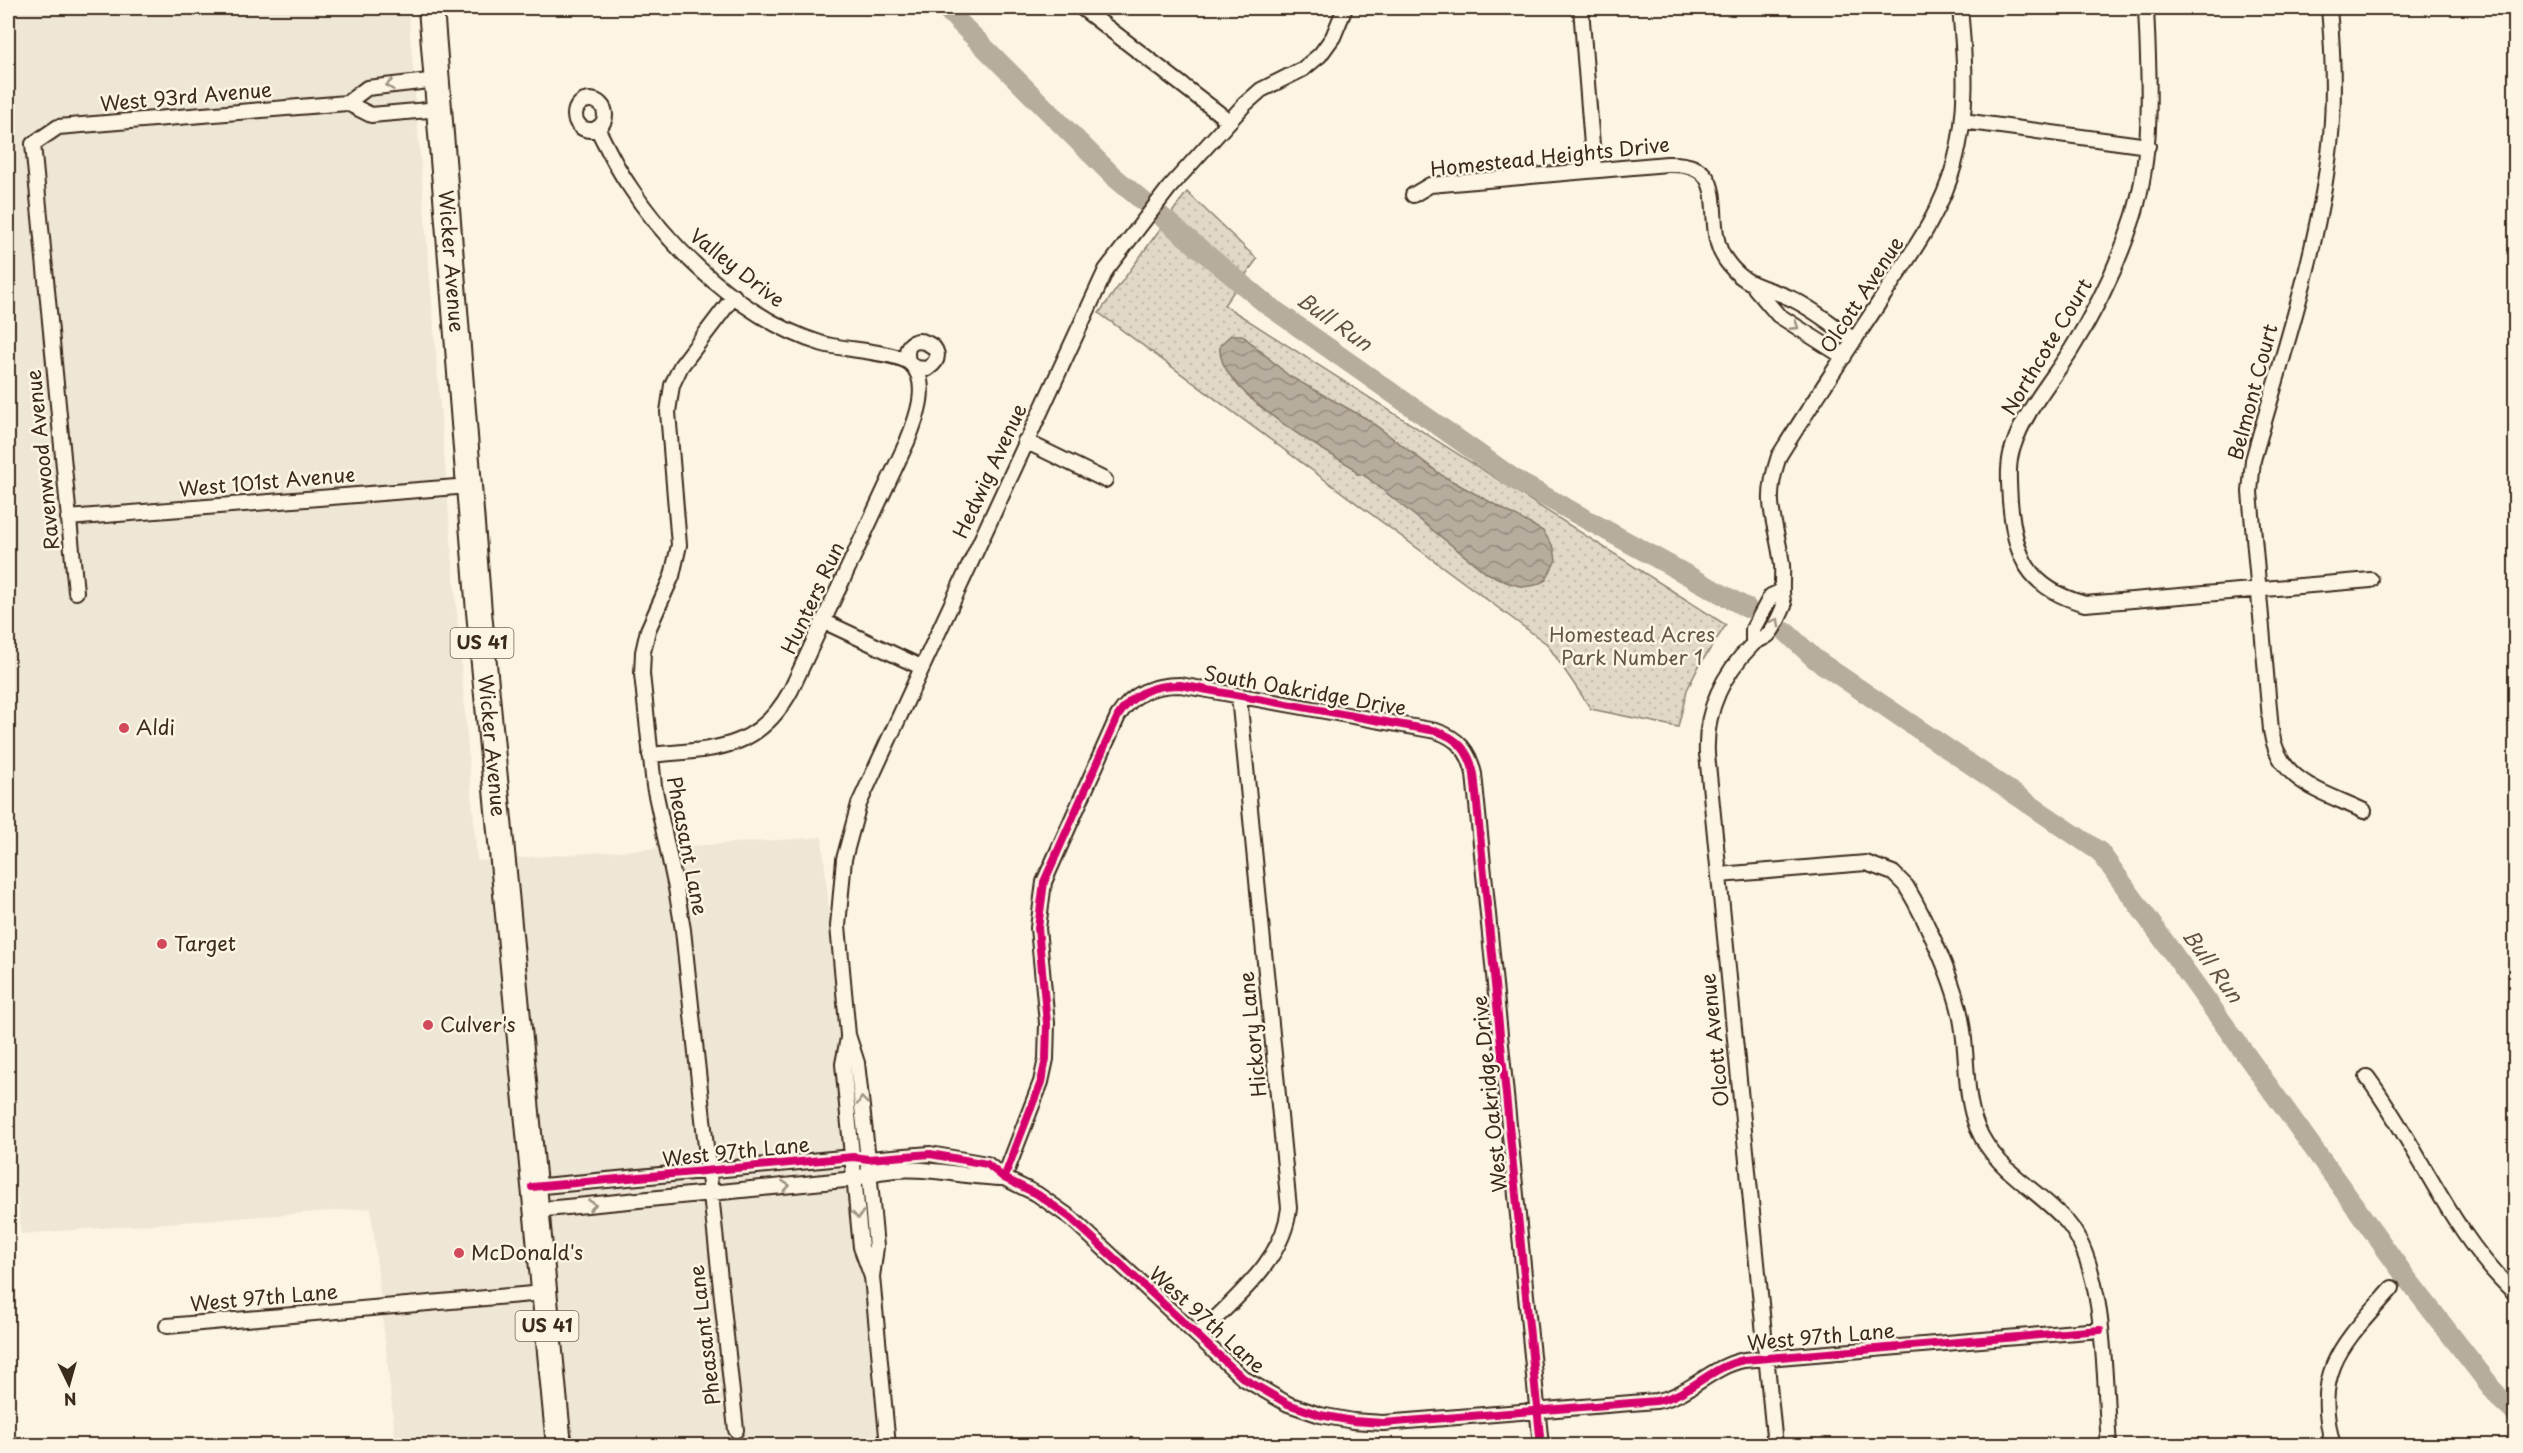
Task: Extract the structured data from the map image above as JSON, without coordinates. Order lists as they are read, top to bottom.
{
  "streets": {
    "highway": ["Wicker Avenue", "US 41"],
    "street": [
      "West 93rd Avenue",
      "Homestead Heights Drive",
      "Valley Drive",
      "Olcott Avenue",
      "Northcote Court",
      "Belmont Court",
      "Ravenwood Avenue",
      "Hedwig Avenue",
      "West 101st Avenue",
      "Hunters Run",
      "South Oakridge Drive",
      "Pheasant Lane",
      "Hickory Lane",
      "West Oakridge Drive",
      "West 97th Lane"
    ]
  },
  "crossings": [
    ["West 93rd Avenue", "Wicker Avenue"],
    ["West 93rd Avenue", "Ravenwood Avenue"],
    ["Homestead Heights Drive", "Olcott Avenue"],
    ["Wicker Avenue", "West 101st Avenue"],
    ["Wicker Avenue", "West 97th Lane"],
    ["Valley Drive", "Hunters Run"],
    ["Valley Drive", "Pheasant Lane"],
    ["Olcott Avenue", "West 97th Lane"],
    ["Northcote Court", "Belmont Court"],
    ["Ravenwood Avenue", "West 101st Avenue"],
    ["Hedwig Avenue", "West 97th Lane"],
    ["Hunters Run", "Pheasant Lane"],
    ["South Oakridge Drive", "Hickory Lane"],
    ["South Oakridge Drive", "West Oakridge Drive"],
    ["South Oakridge Drive", "West 97th Lane"],
    ["Pheasant Lane", "West 97th Lane"],
    ["Hickory Lane", "West 97th Lane"],
    ["West Oakridge Drive", "West 97th Lane"]
  ],
  "water": ["Bull Run"],
  "parks": ["Homestead Acres Park Number 1"],
  "places": [
    "Aldi",
    "Target",
    "Culver's",
    "McDonald's"
  ],
  "north": "bottom"
}
